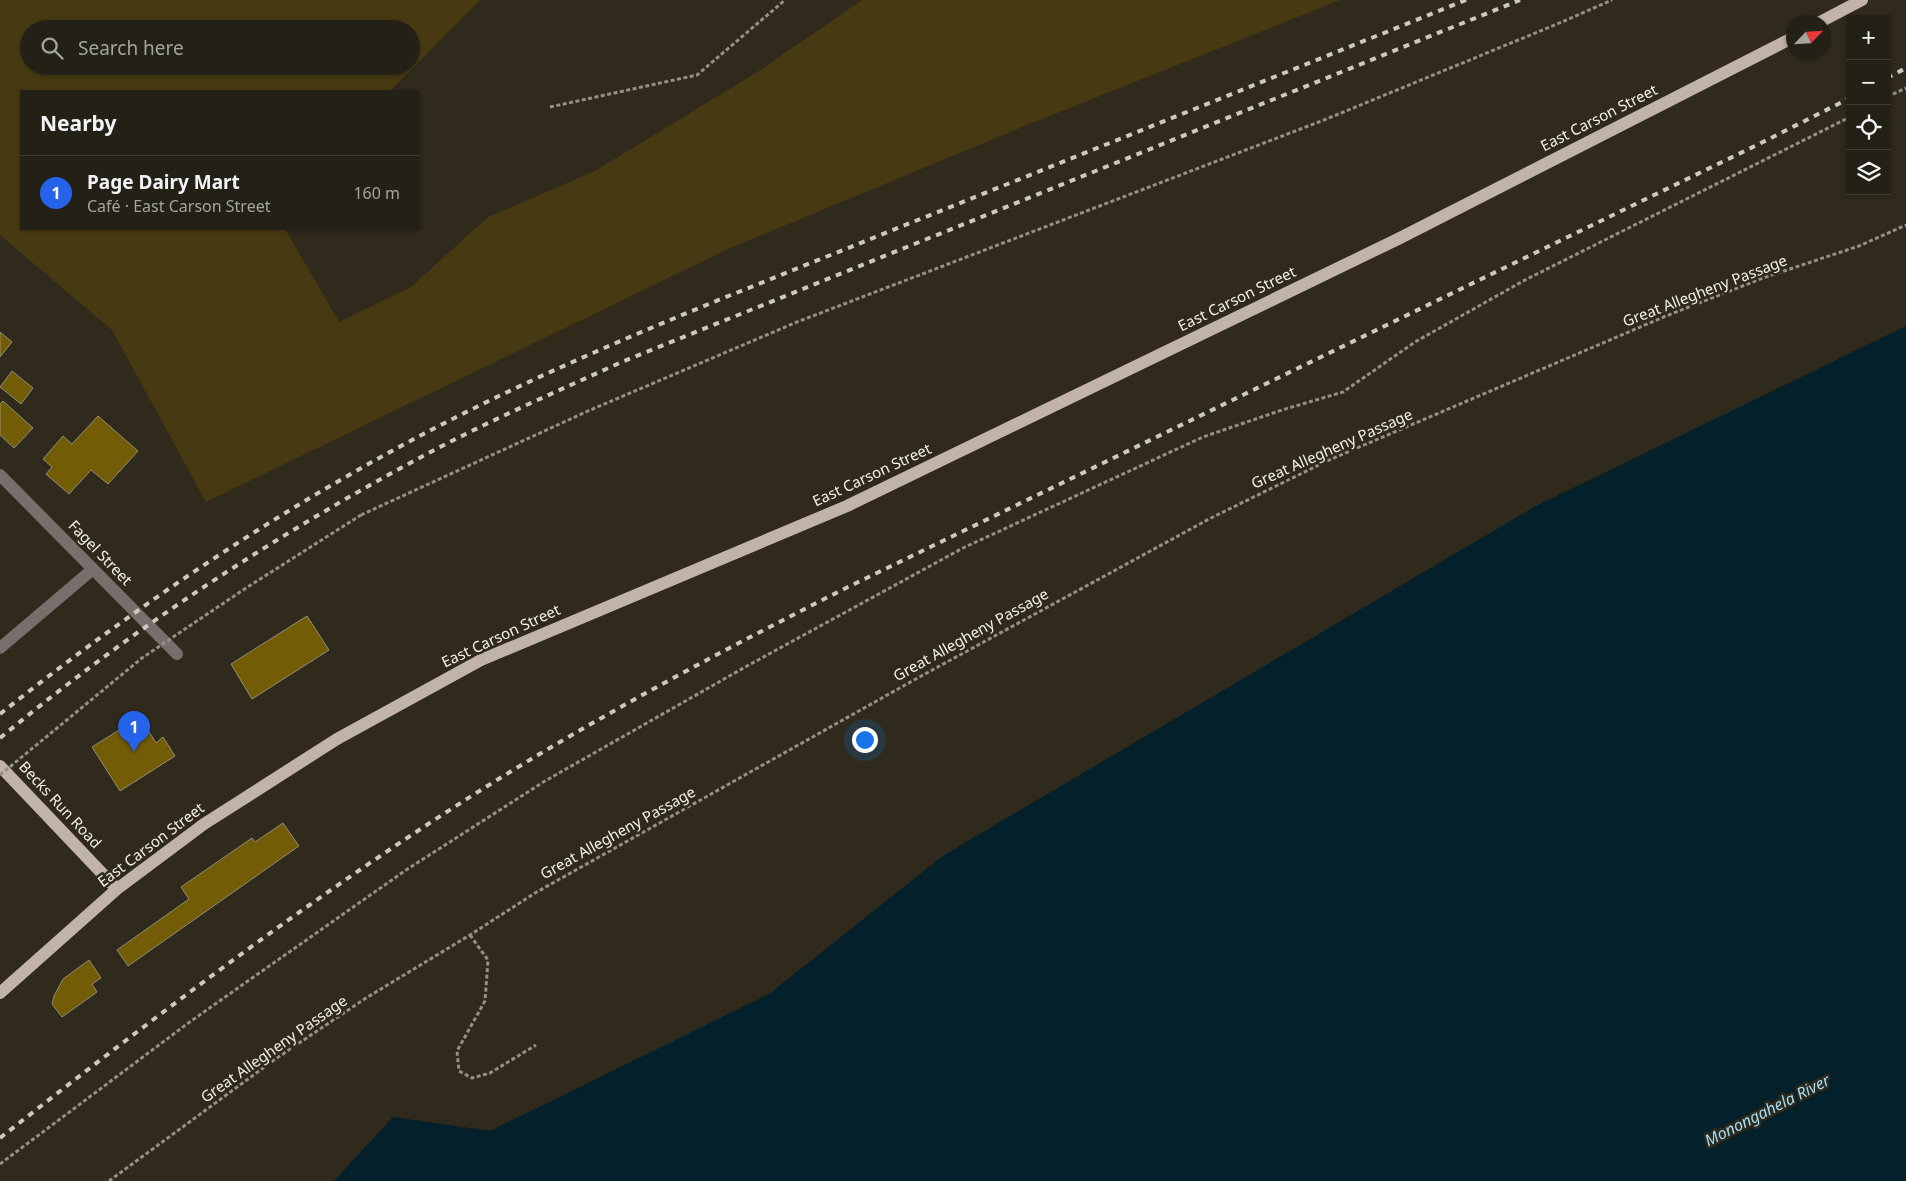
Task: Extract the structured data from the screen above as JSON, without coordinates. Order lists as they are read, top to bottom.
{
  "streets": {
    "main road": ["East Carson Street", "Becks Run Road"],
    "street": ["Fagel Street"],
    "path": ["Great Allegheny Passage"]
  },
  "crossings": [
    ["East Carson Street", "Becks Run Road"]
  ],
  "water": ["Monongahela River"],
  "north": "top right",
  "page": {
    "map_buttons": ["+", "−"],
    "search": "Search here",
    "heading": "Nearby",
    "list": [
      {
        "mark": "1",
        "name": "Page Dairy Mart",
        "note": "Café · East Carson Street",
        "value": "160 m"
      }
    ],
    "pins": "1"
  }
}
